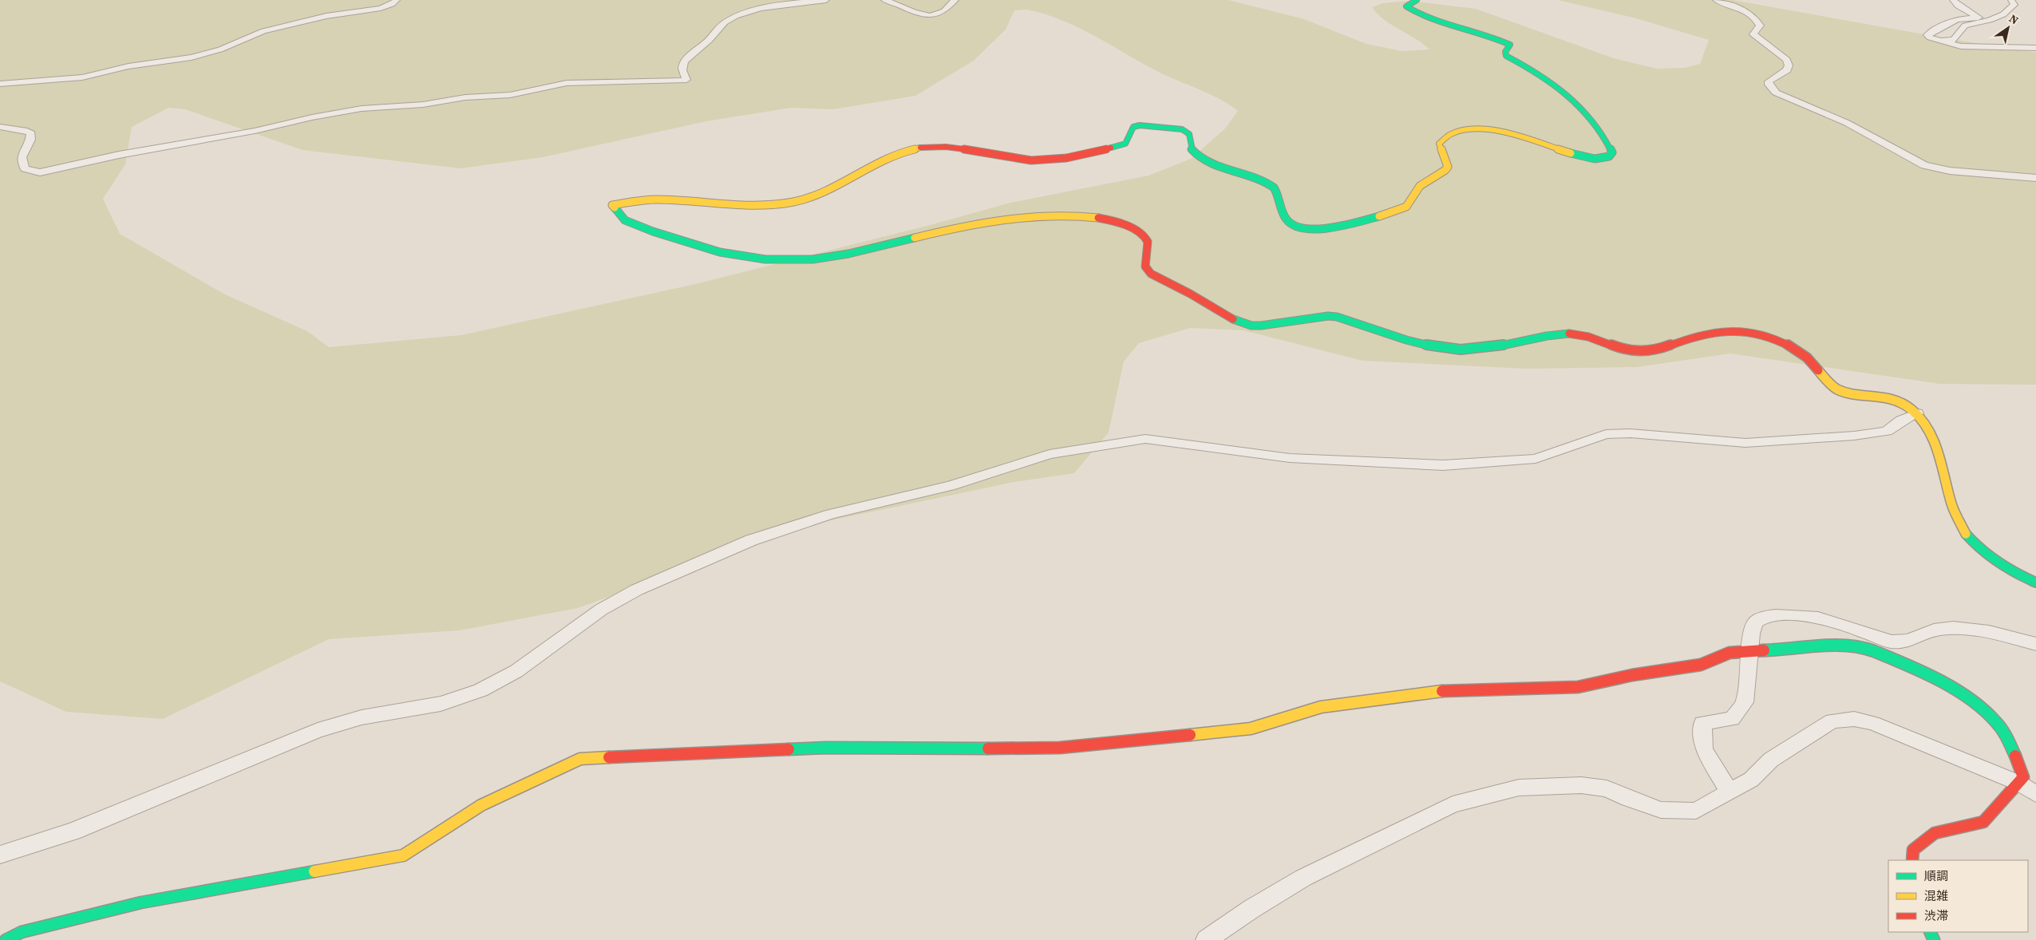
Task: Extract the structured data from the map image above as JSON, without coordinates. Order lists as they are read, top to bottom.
{
  "legend": ["順調", "混雑", "渋滞"],
  "north": "top right"
}
